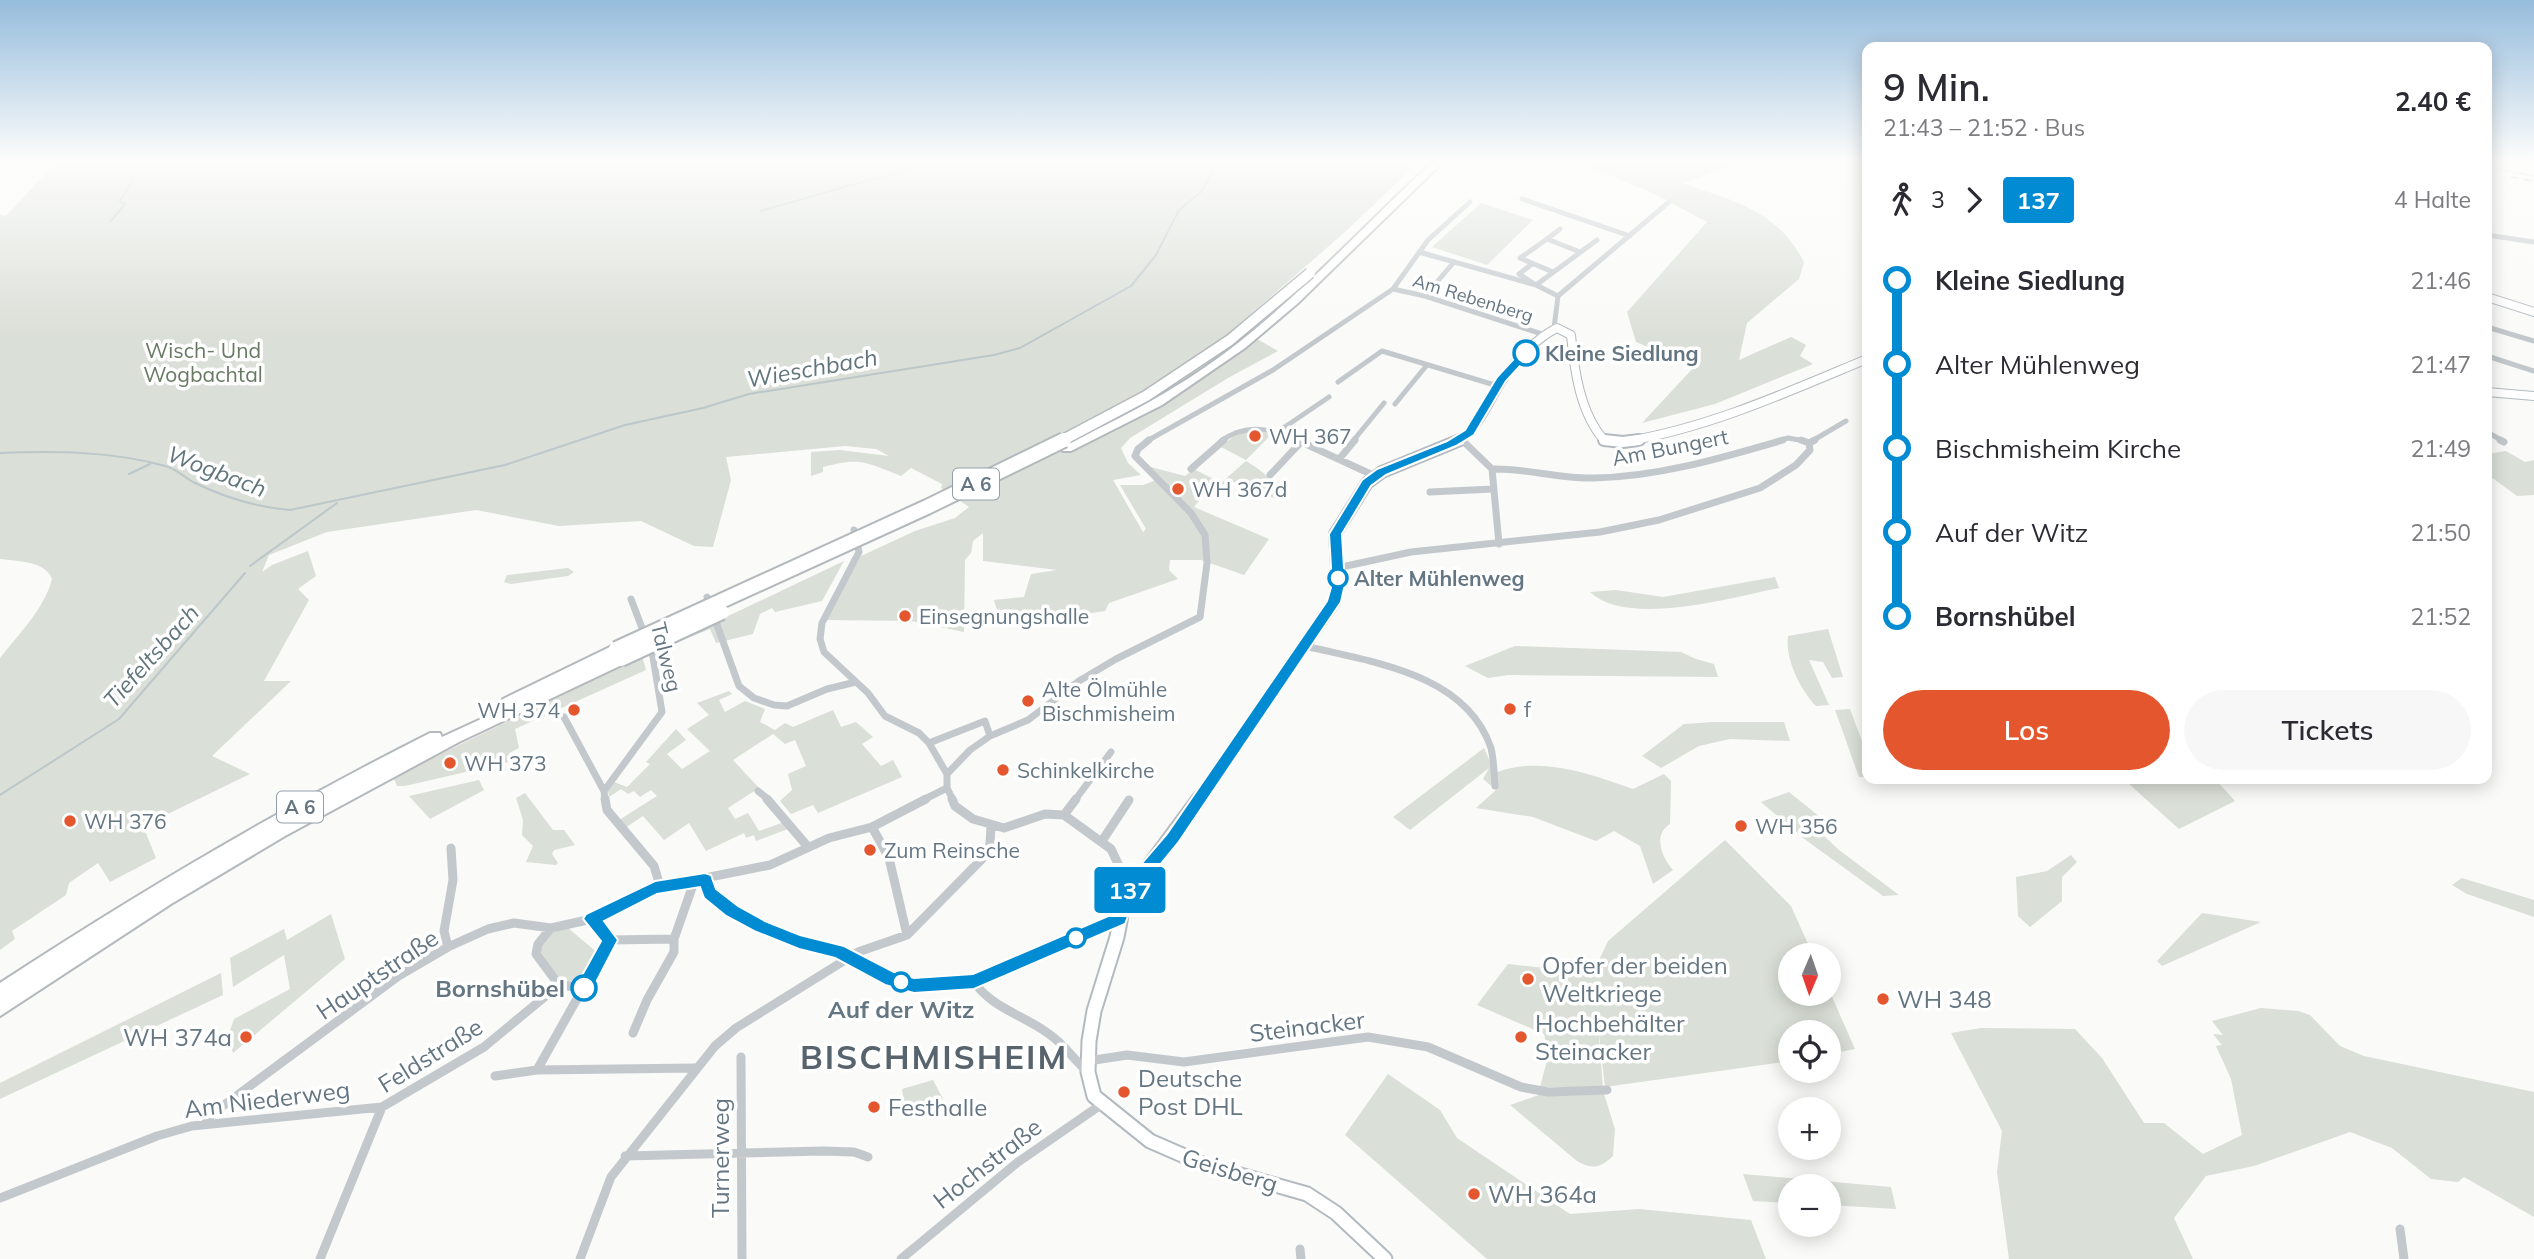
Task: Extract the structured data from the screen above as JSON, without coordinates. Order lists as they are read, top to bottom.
{
  "streets": {
    "highway": ["A 6"],
    "street": [
      "Am Rebenberg",
      "Am Bungert",
      "Talweg",
      "Hauptstraße",
      "Steinacker",
      "Feldstraße",
      "Am Niederweg",
      "Turnerweg",
      "Hochstraße",
      "Geisberg"
    ]
  },
  "crossings": [
    ["Hauptstraße", "Feldstraße"],
    ["Hauptstraße", "Am Niederweg"],
    ["Steinacker", "Geisberg"],
    ["Feldstraße", "Am Niederweg"],
    ["Hochstraße", "Geisberg"]
  ],
  "districts": ["BISCHMISHEIM"],
  "water": ["Wieschbach", "Wogbach", "Tiefeltsbach"],
  "parks": ["Wisch- Und Wogbachtal"],
  "places": [
    "Kleine Siedlung",
    "WH 367",
    "WH 367d",
    "Alter Mühlenweg",
    "Einsegnungshalle",
    "Alte Ölmühle Bischmisheim",
    "f",
    "WH 374",
    "WH 373",
    "Schinkelkirche",
    "WH 376",
    "WH 356",
    "Zum Reinsche",
    "Opfer der beiden Weltkriege",
    "Auf der Witz",
    "Bornshübel",
    "WH 348",
    "WH 374a",
    "Hochbehälter Steinacker",
    "Deutsche Post DHL",
    "Festhalle",
    "WH 364a"
  ],
  "lines": ["bus line 137"],
  "north": "bottom",
  "page": {
    "on_map": "137",
    "heading": ["9 Min.", "21:43 – 21:52 · Bus", "2.40 €"],
    "legs": ["3", "137", "4 Halte"],
    "list": [
      {
        "name": "Kleine Siedlung",
        "value": "21:46"
      },
      {
        "name": "Alter Mühlenweg",
        "value": "21:47"
      },
      {
        "name": "Bischmisheim Kirche",
        "value": "21:49"
      },
      {
        "name": "Auf der Witz",
        "value": "21:50"
      },
      {
        "name": "Bornshübel",
        "value": "21:52"
      }
    ],
    "buttons": ["Los", "Tickets"],
    "map_buttons": ["+", "−"]
  }
}
